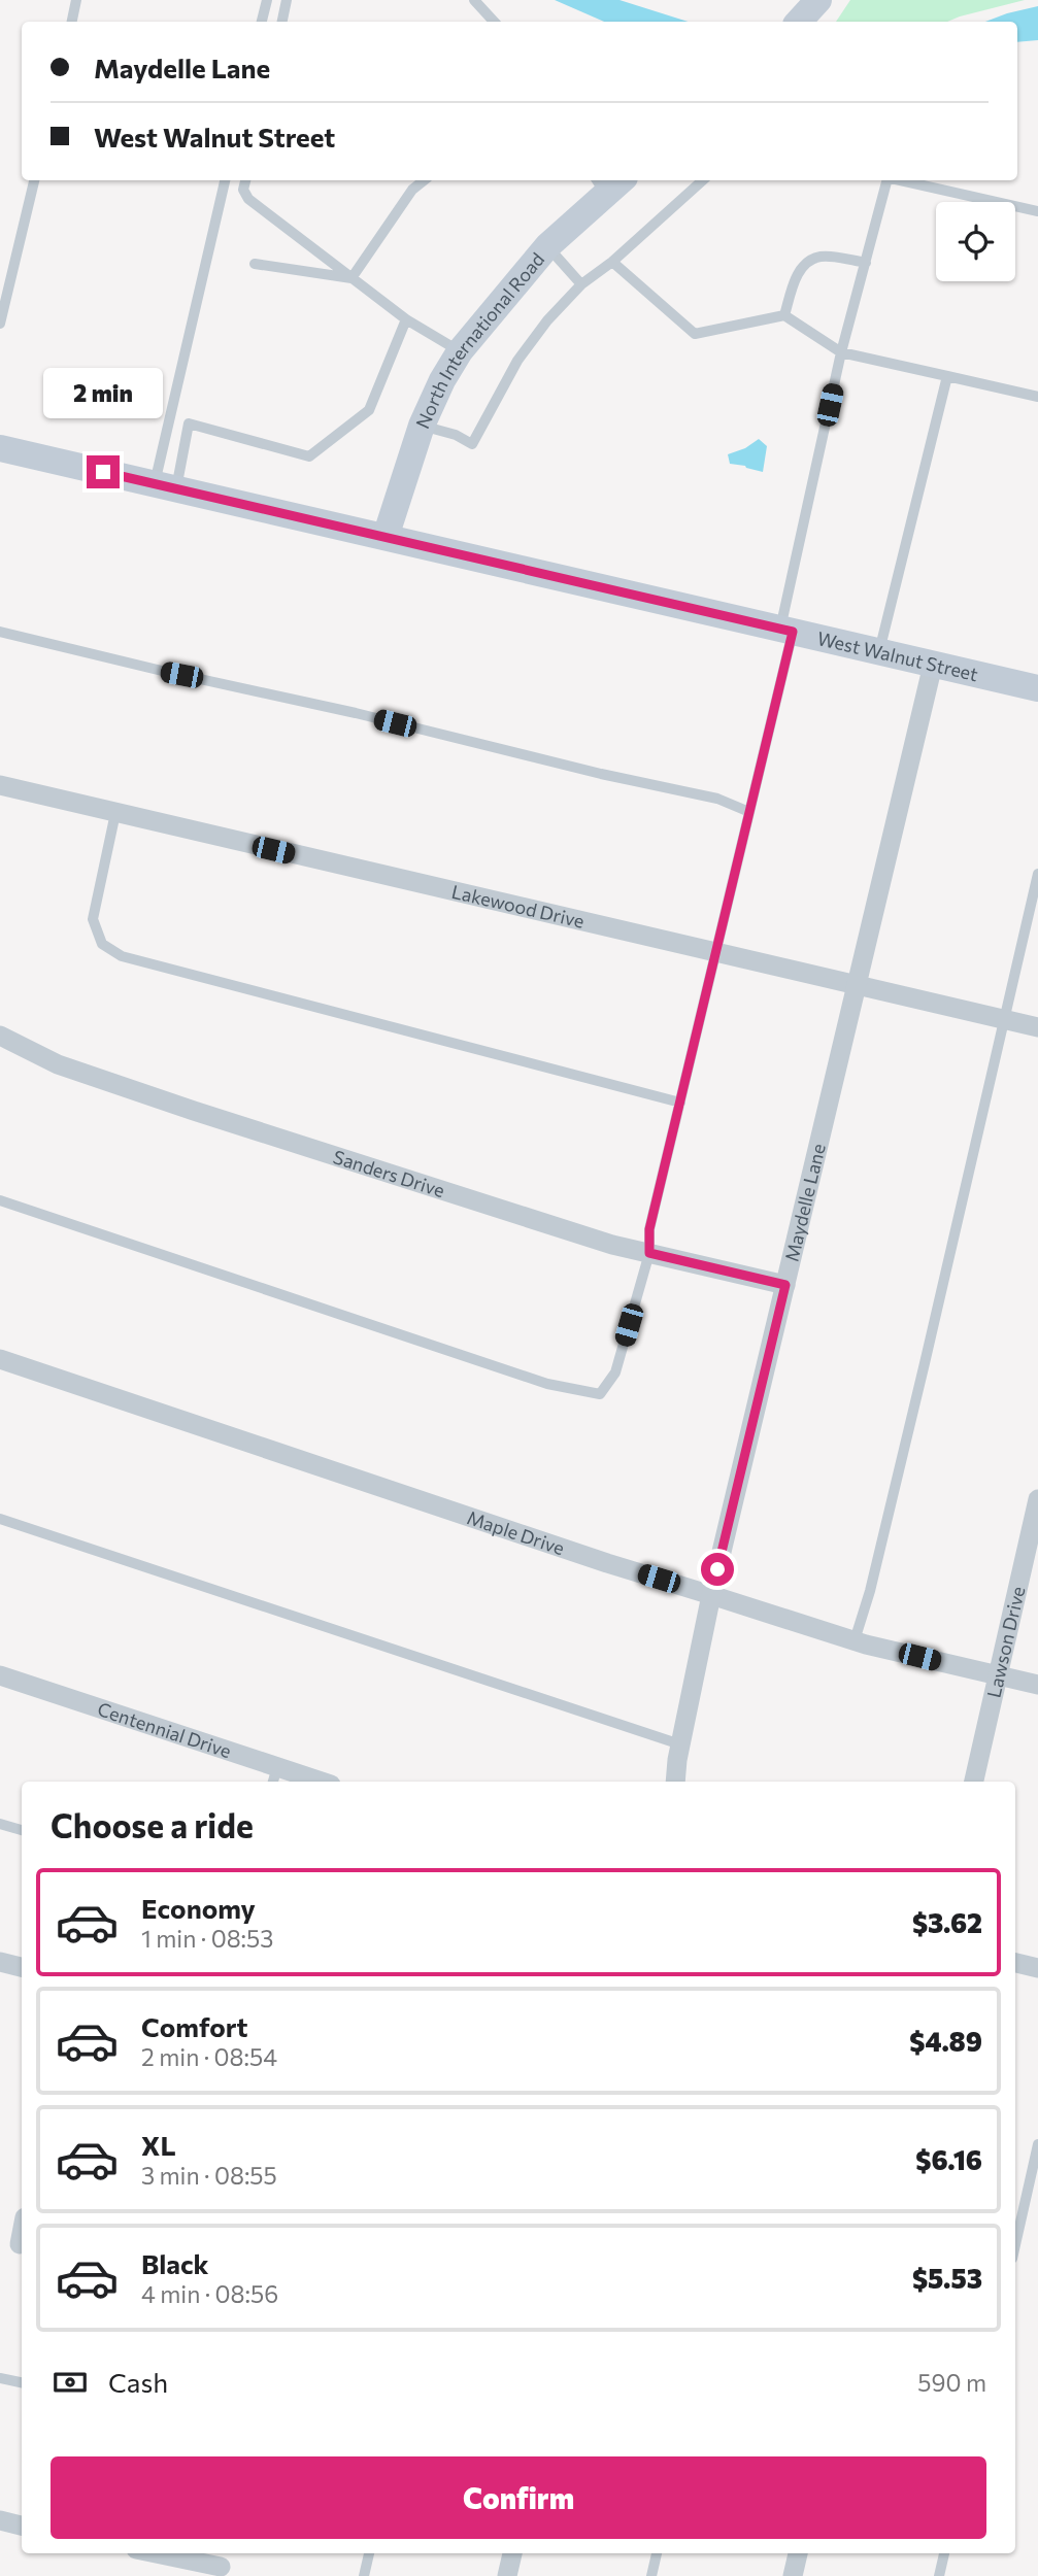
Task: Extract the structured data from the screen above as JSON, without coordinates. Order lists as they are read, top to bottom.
{
  "streets": {
    "main road": ["North International Road", "West Walnut Street"],
    "street": [
      "Lakewood Drive",
      "Sanders Drive",
      "Maydelle Lane",
      "Maple Drive",
      "Lawson Drive",
      "Centennial Drive"
    ]
  },
  "crossings": [
    ["North International Road", "West Walnut Street"],
    ["West Walnut Street", "Maydelle Lane"],
    ["Lakewood Drive", "Maydelle Lane"],
    ["Sanders Drive", "Maydelle Lane"],
    ["Maydelle Lane", "Maple Drive"],
    ["Maple Drive", "Lawson Drive"]
  ],
  "page": {
    "banner": ["Maydelle Lane", "West Walnut Street"],
    "bubble": "2 min",
    "heading": "Choose a ride",
    "list": [
      {
        "name": "Economy",
        "note": "1 min · 08:53",
        "value": "$3.62"
      },
      {
        "name": "Comfort",
        "note": "2 min · 08:54",
        "value": "$4.89"
      },
      {
        "name": "XL",
        "note": "3 min · 08:55",
        "value": "$6.16"
      },
      {
        "name": "Black",
        "note": "4 min · 08:56",
        "value": "$5.53"
      }
    ],
    "pay": ["Cash", "590 m"],
    "buttons": "Confirm"
  }
}
